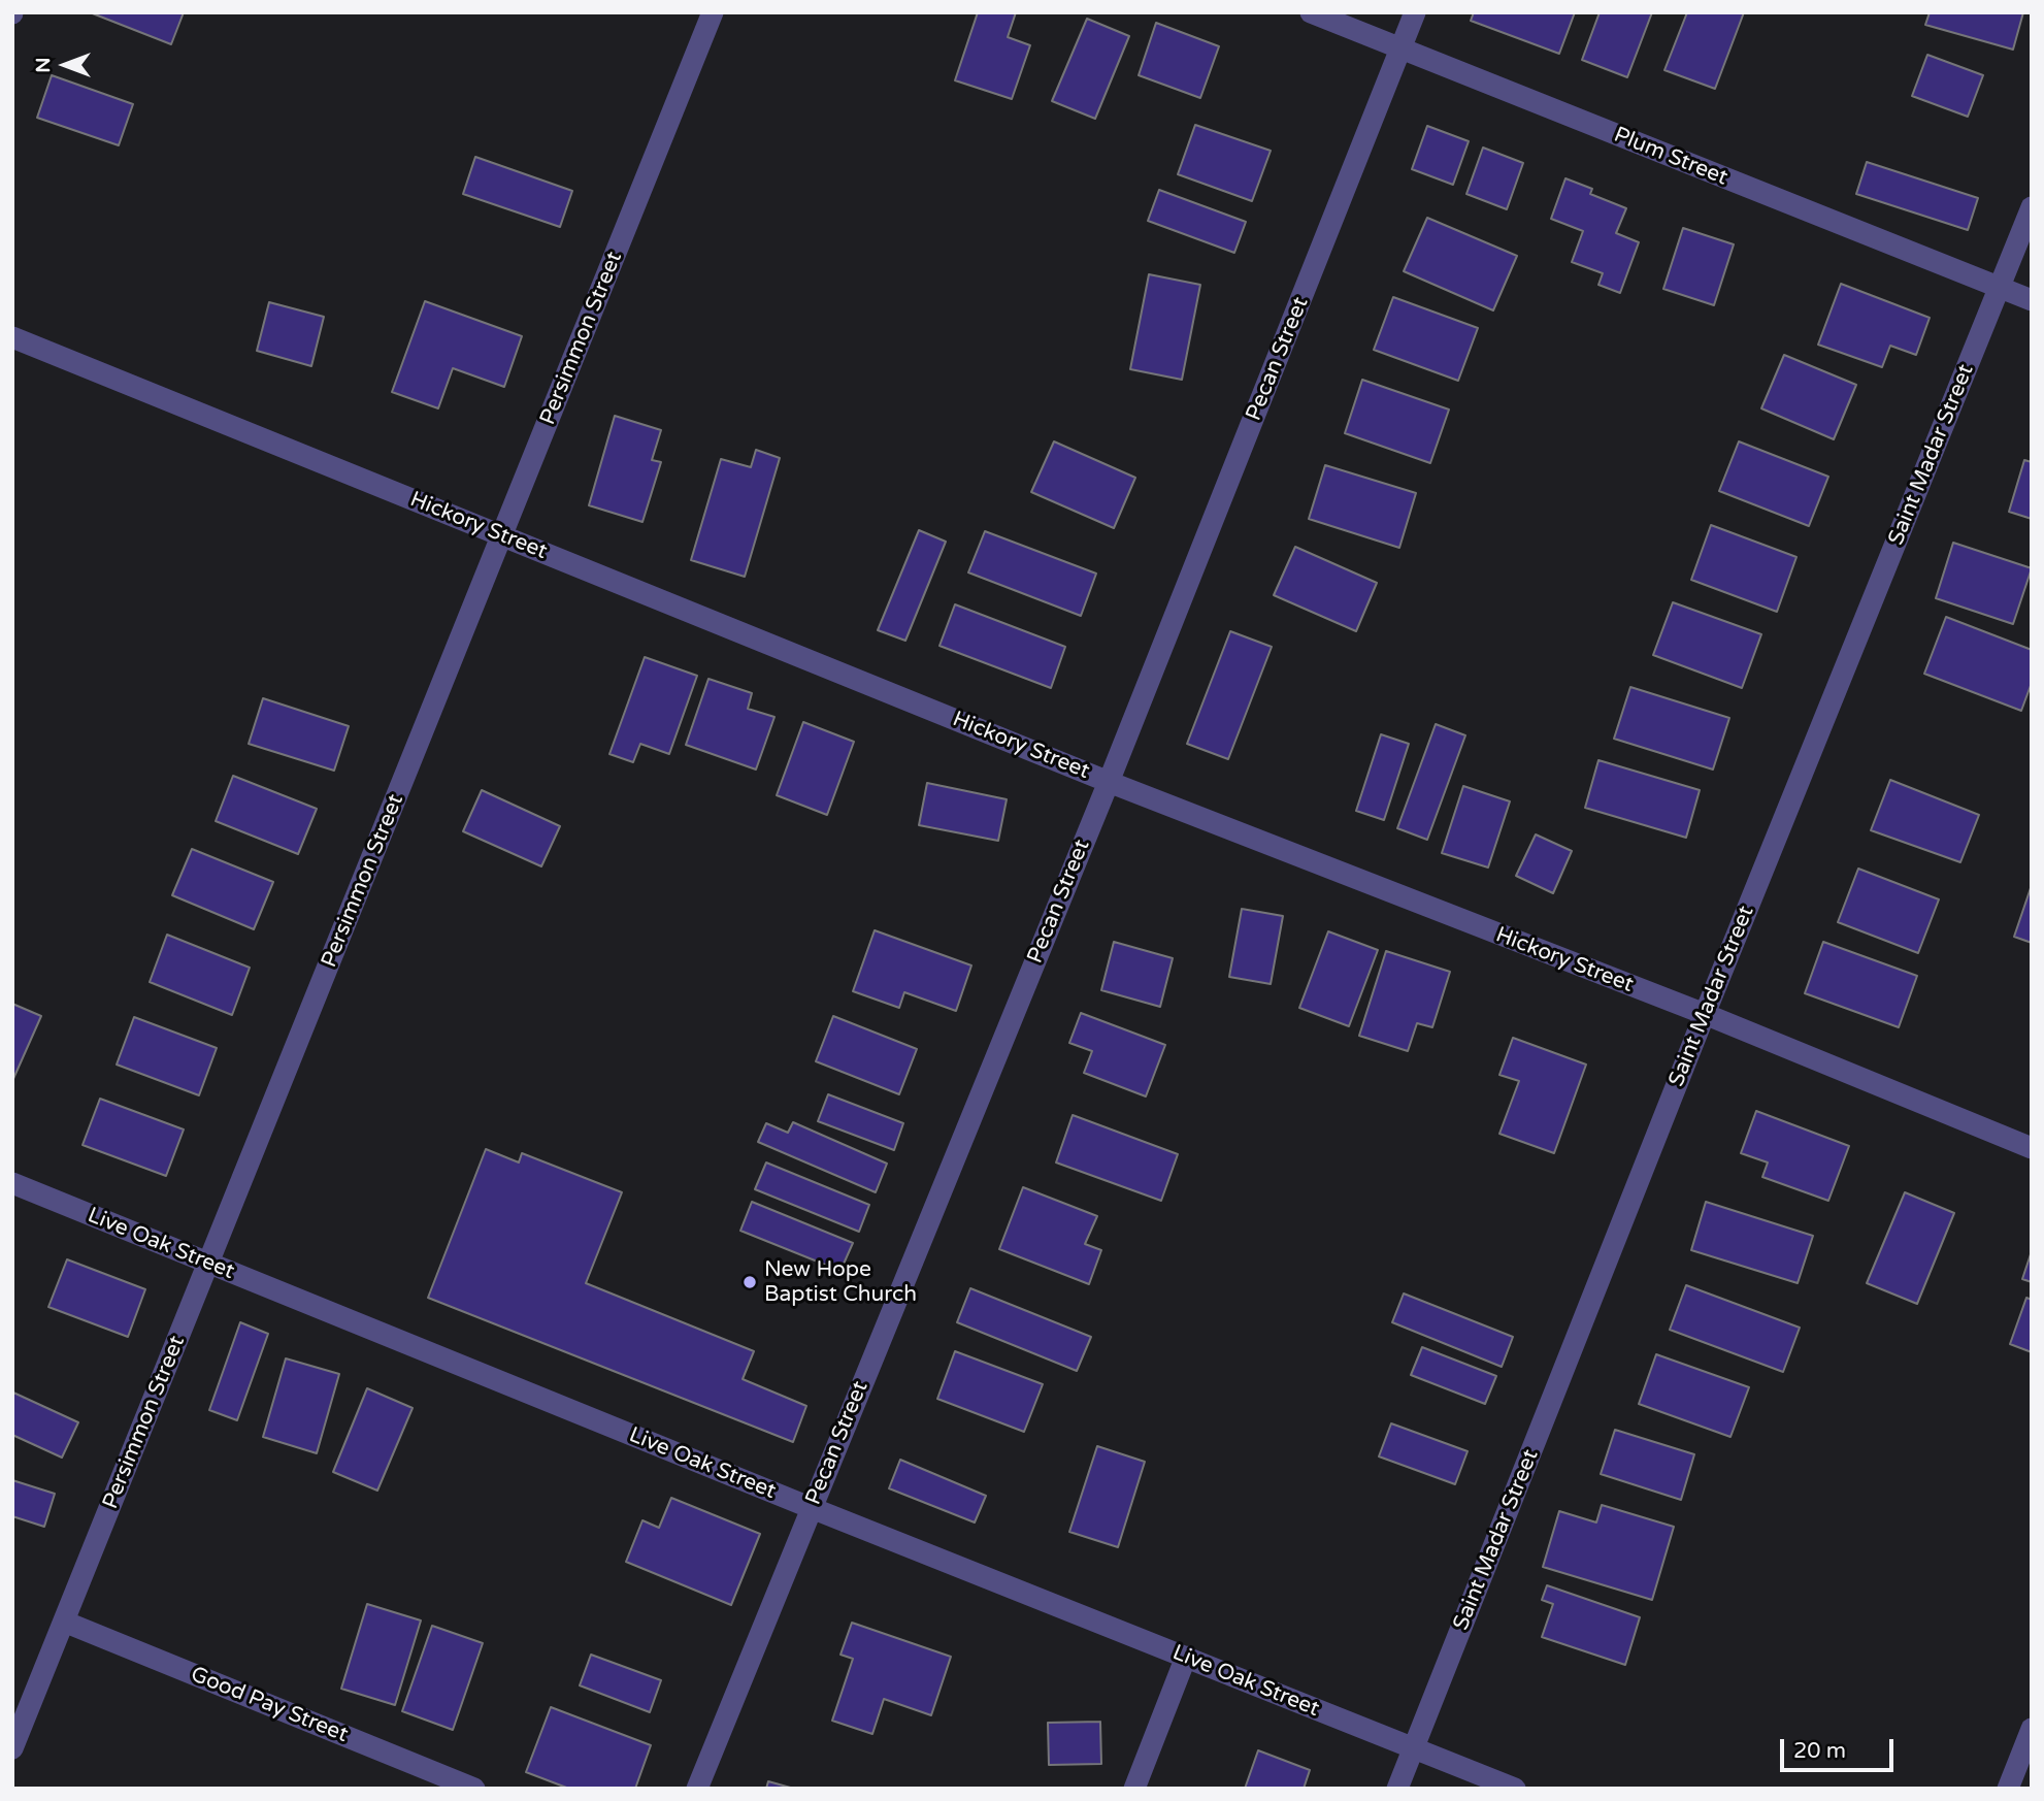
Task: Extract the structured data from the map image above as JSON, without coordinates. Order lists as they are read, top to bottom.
{
  "streets": {
    "street": [
      "Plum Street",
      "Persimmon Street",
      "Pecan Street",
      "Saint Madar Street",
      "Hickory Street",
      "Live Oak Street",
      "Good Pay Street"
    ]
  },
  "crossings": [
    ["Plum Street", "Pecan Street"],
    ["Plum Street", "Saint Madar Street"],
    ["Persimmon Street", "Hickory Street"],
    ["Persimmon Street", "Live Oak Street"],
    ["Persimmon Street", "Good Pay Street"],
    ["Pecan Street", "Hickory Street"],
    ["Pecan Street", "Live Oak Street"],
    ["Saint Madar Street", "Hickory Street"],
    ["Saint Madar Street", "Live Oak Street"]
  ],
  "places": ["New Hope Baptist Church"],
  "scale_bar": "20 m",
  "north": "left"
}
